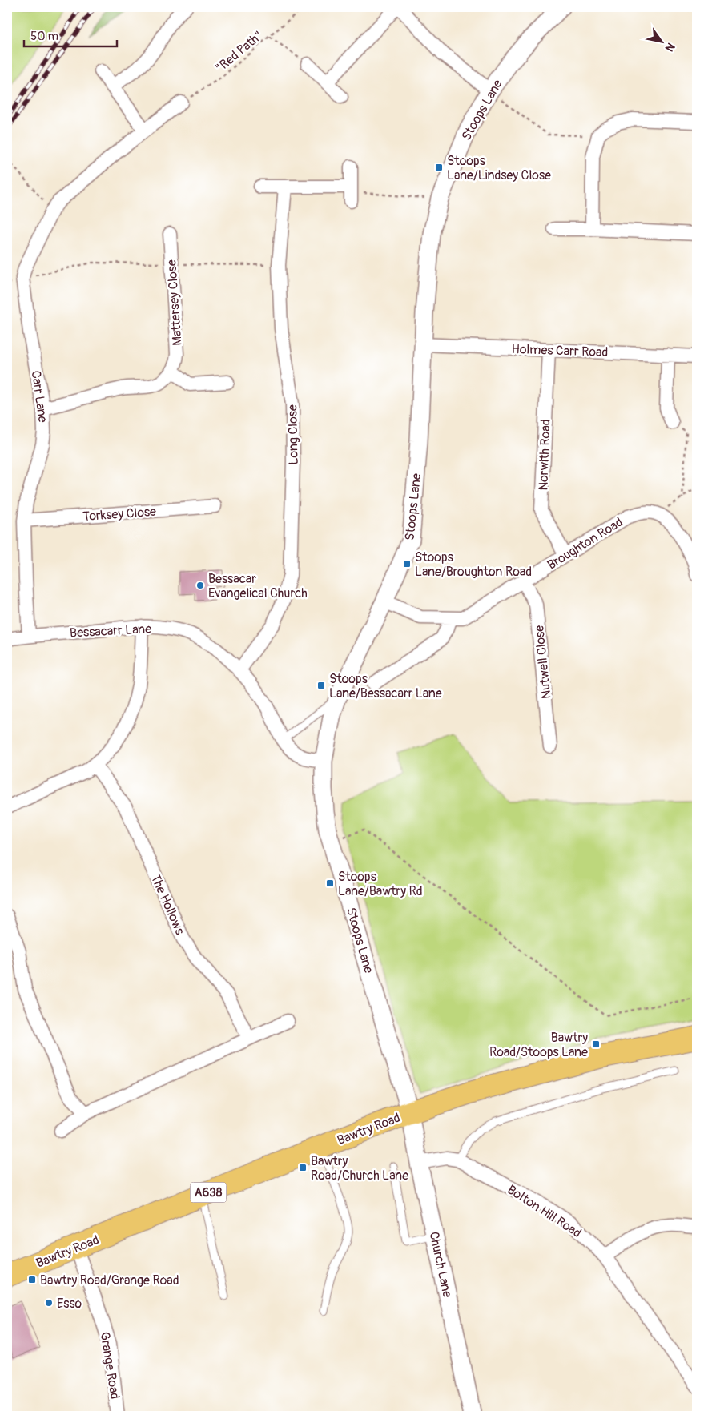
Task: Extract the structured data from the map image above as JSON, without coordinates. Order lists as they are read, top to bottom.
{
  "streets": {
    "highway": ["Bawtry Road", "A638"],
    "street": [
      "Stoops Lane",
      "Mattersey Close",
      "Holmes Carr Road",
      "Carr Lane",
      "Long Close",
      "Norwith Road",
      "Torksey Close",
      "Broughton Road",
      "Bessacarr Lane",
      "Nutwell Close",
      "The Hollows",
      "Bolton Hill Road",
      "Church Lane",
      "Grange Road"
    ],
    "path": ["\"Red Path\""]
  },
  "crossings": [
    ["\"Red Path\"", "Carr Lane"],
    ["Stoops Lane", "Holmes Carr Road"],
    ["Stoops Lane", "Broughton Road"],
    ["Stoops Lane", "Bessacarr Lane"],
    ["Stoops Lane", "Bawtry Road"],
    ["Stoops Lane", "Church Lane"],
    ["Holmes Carr Road", "Norwith Road"],
    ["Carr Lane", "Torksey Close"],
    ["Carr Lane", "Bessacarr Lane"],
    ["Long Close", "Bessacarr Lane"],
    ["Norwith Road", "Broughton Road"],
    ["Broughton Road", "Nutwell Close"],
    ["Bawtry Road", "Church Lane"],
    ["Bawtry Road", "Grange Road"],
    ["Bolton Hill Road", "Church Lane"]
  ],
  "places": {
    "transit": [
      "Stoops Lane/Lindsey Close",
      "Stoops Lane/Broughton Road",
      "Stoops Lane/Bessacarr Lane",
      "Stoops Lane/Bawtry Rd",
      "Bawtry Road/Stoops Lane",
      "Bawtry Road/Church Lane",
      "Bawtry Road/Grange Road"
    ],
    "other": ["Bessacar Evangelical Church", "Esso"]
  },
  "scale_bar": "50 m",
  "north": "bottom right"
}
